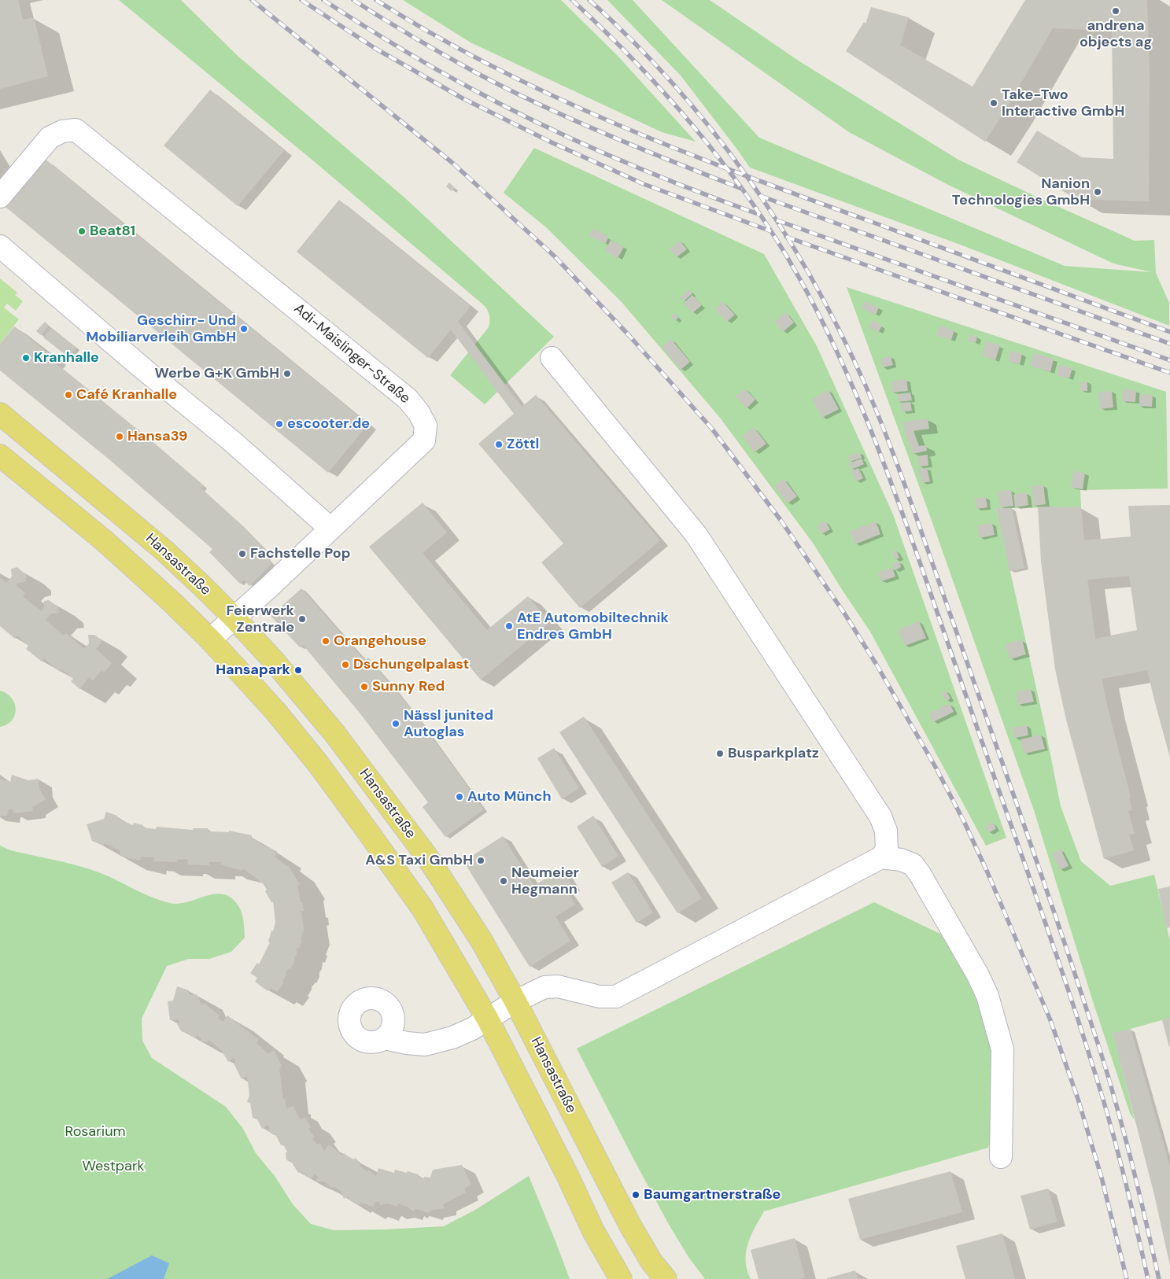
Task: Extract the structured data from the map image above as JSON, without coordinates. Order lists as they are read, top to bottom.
{
  "streets": {
    "main road": ["Hansastraße"],
    "lane": ["Adi-Maislinger-Straße"]
  },
  "crossings": [
    ["Adi-Maislinger-Straße", "Hansastraße"]
  ],
  "parks": ["Rosarium", "Westpark"],
  "places": [
    "andrena objects ag",
    "Take-Two Interactive GmbH",
    "Nanion Technologies GmbH",
    "Beat81",
    "Geschirr- Und Mobiliarverleih GmbH",
    "Kranhalle",
    "Werbe G+K GmbH",
    "Café Kranhalle",
    "escooter.de",
    "Hansa39",
    "Zöttl",
    "Fachstelle Pop",
    "Feierwerk Zentrale",
    "AtE Automobiltechnik Endres GmbH",
    "Orangehouse",
    "Dschungelpalast",
    "Hansapark",
    "Sunny Red",
    "Nässl junited Autoglas",
    "Busparkplatz",
    "Auto Münch",
    "A&S Taxi GmbH",
    "Neumeier Heg‍mann",
    "Baumgartnerstraße"
  ]
}
